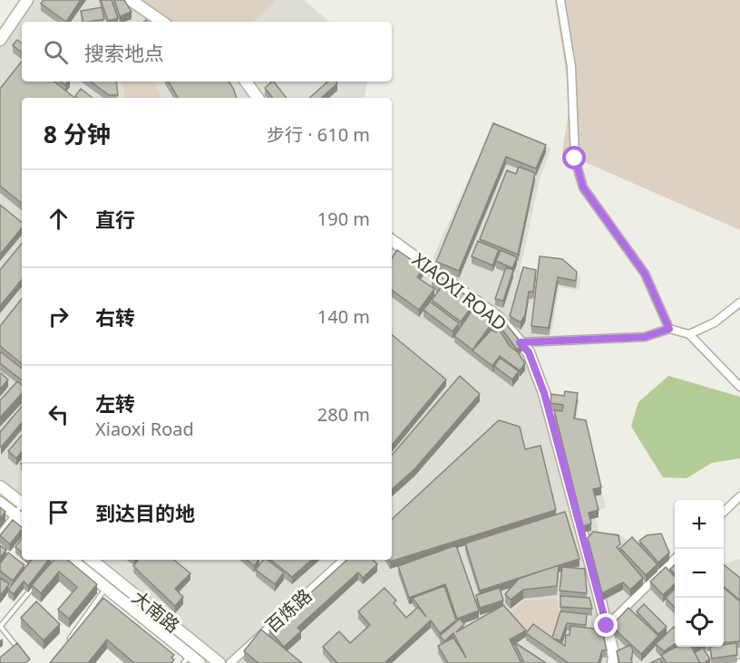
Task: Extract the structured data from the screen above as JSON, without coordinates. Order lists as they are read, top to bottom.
{
  "streets": {
    "street": ["XIAOXI ROAD", "百炼路", "大南路"]
  },
  "page": {
    "search": "搜索地点",
    "heading": ["8 分钟", "步行 · 610 m"],
    "list": [
      ["直行", "190 m"],
      ["右转", "140 m"],
      ["左转", "Xiaoxi Road", "280 m"],
      "到达目的地"
    ],
    "map_buttons": ["+", "−"]
  }
}
